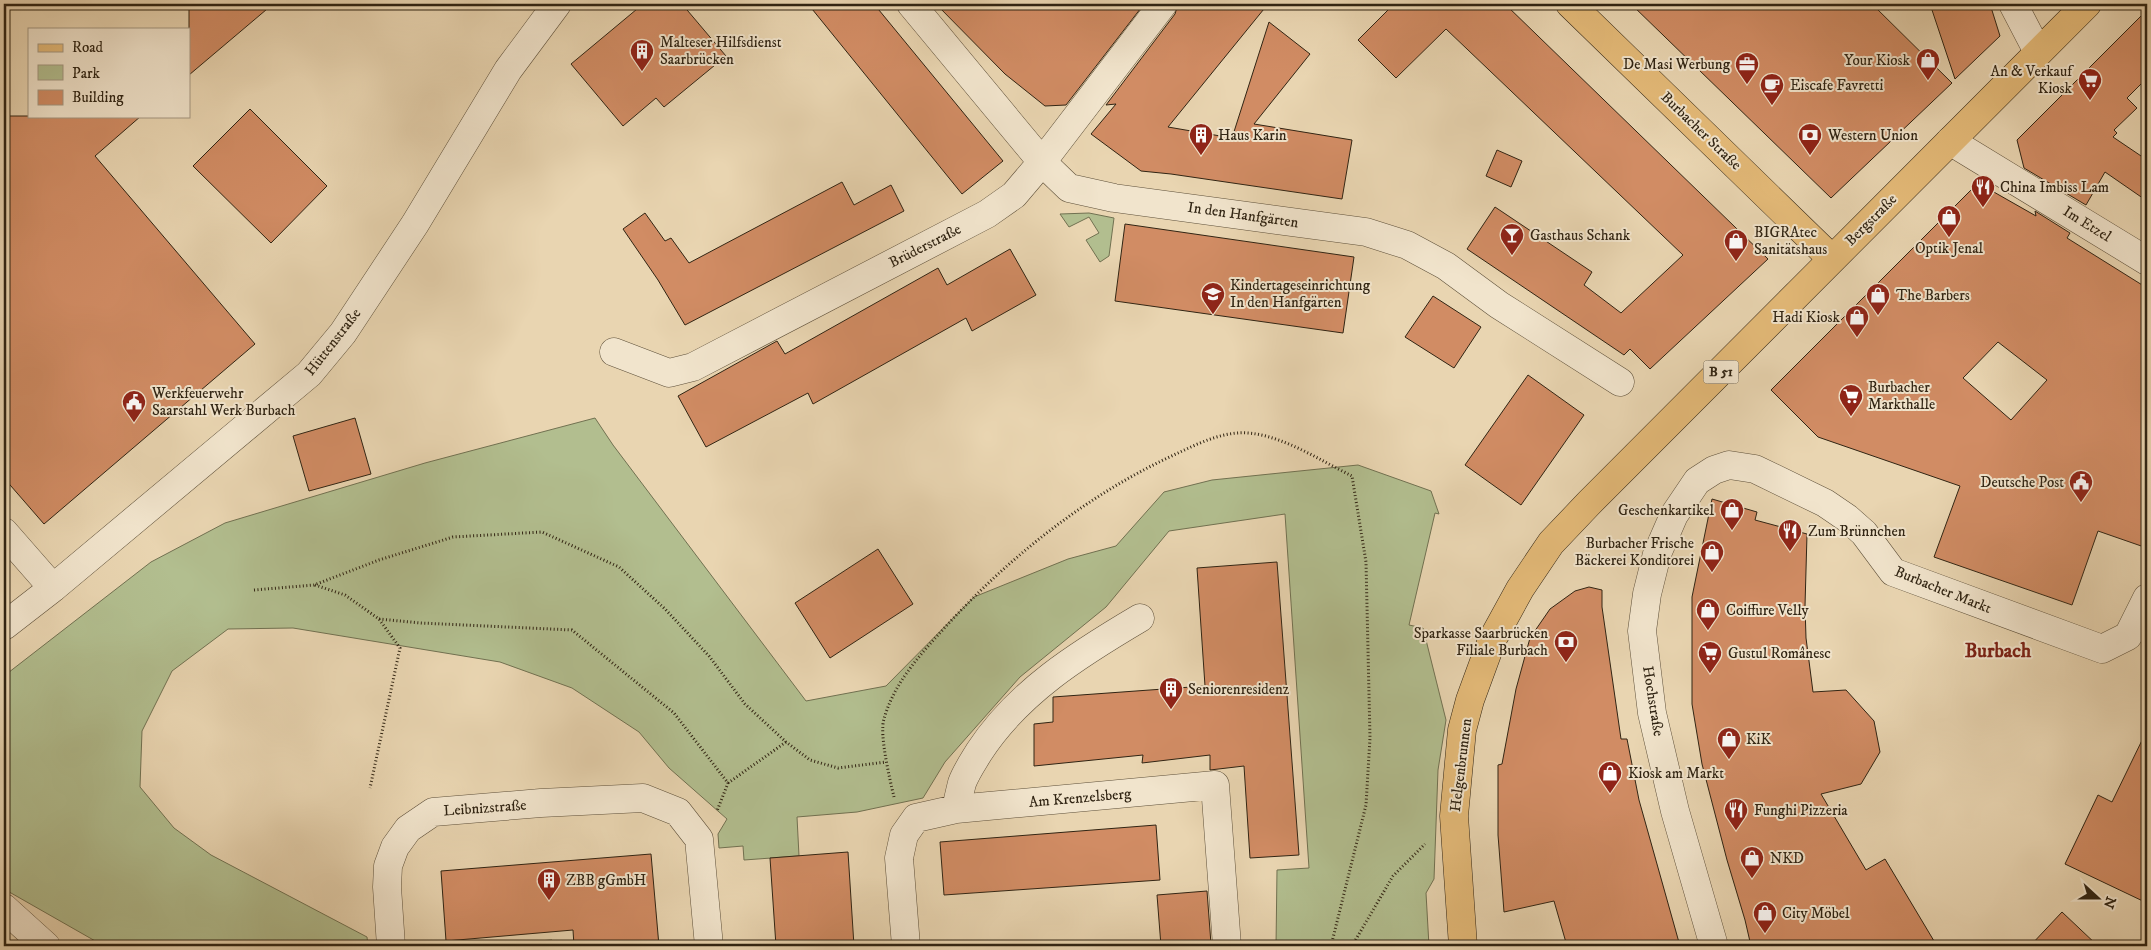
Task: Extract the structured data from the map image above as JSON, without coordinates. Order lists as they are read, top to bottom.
{
  "streets": {
    "main road": [
      "Burbacher Straße",
      "Bergstraße",
      "B 51",
      "Helgenbrunnen"
    ],
    "street": [
      "In den Hanfgärten",
      "Im Etzel",
      "Brüderstraße",
      "Hüttenstraße",
      "Burbacher Markt",
      "Hochstraße",
      "Am Krenzelsberg",
      "Leibnizstraße"
    ]
  },
  "crossings": [
    ["Burbacher Straße", "Bergstraße"],
    ["In den Hanfgärten", "Brüderstraße"],
    ["Bergstraße", "Im Etzel"],
    ["Bergstraße", "Helgenbrunnen"],
    ["Burbacher Markt", "Hochstraße"]
  ],
  "districts": ["Burbach"],
  "places": {
    "building": [
      "Malteser Hilfsdienst Saarbrücken",
      "Haus Karin",
      "Seniorenresidenz",
      "ZBB gGmbH"
    ],
    "shop": [
      "Your Kiosk",
      "Optik Jenal",
      "BIGRAtec Sanitätshaus",
      "The Barbers",
      "Hadi Kiosk",
      "Geschenkartikel",
      "Burbacher Frische Bäckerei Konditorei",
      "Coiffure Velly",
      "KiK",
      "Kiosk am Markt",
      "NKD",
      "City Möbel"
    ],
    "office": ["De Masi Werbung"],
    "supermarket": ["An & Verkauf Kiosk", "Burbacher Markthalle", "Gustul Românesc"],
    "cafe": ["Eiscafe Favretti"],
    "bank": ["Western Union", "Sparkasse Saarbrücken Filiale Burbach"],
    "restaurant": ["China Imbiss Lam", "Zum Brünnchen", "Funghi Pizzeria"],
    "bar": ["Gasthaus Schank"],
    "school or university": ["Kindertageseinrichtung In den Hanfgärten"],
    "public building": ["Werkfeuerwehr Saarstahl Werk Burbach", "Deutsche Post"]
  },
  "legend": ["Road", "Park", "Building"],
  "north": "right"
}
